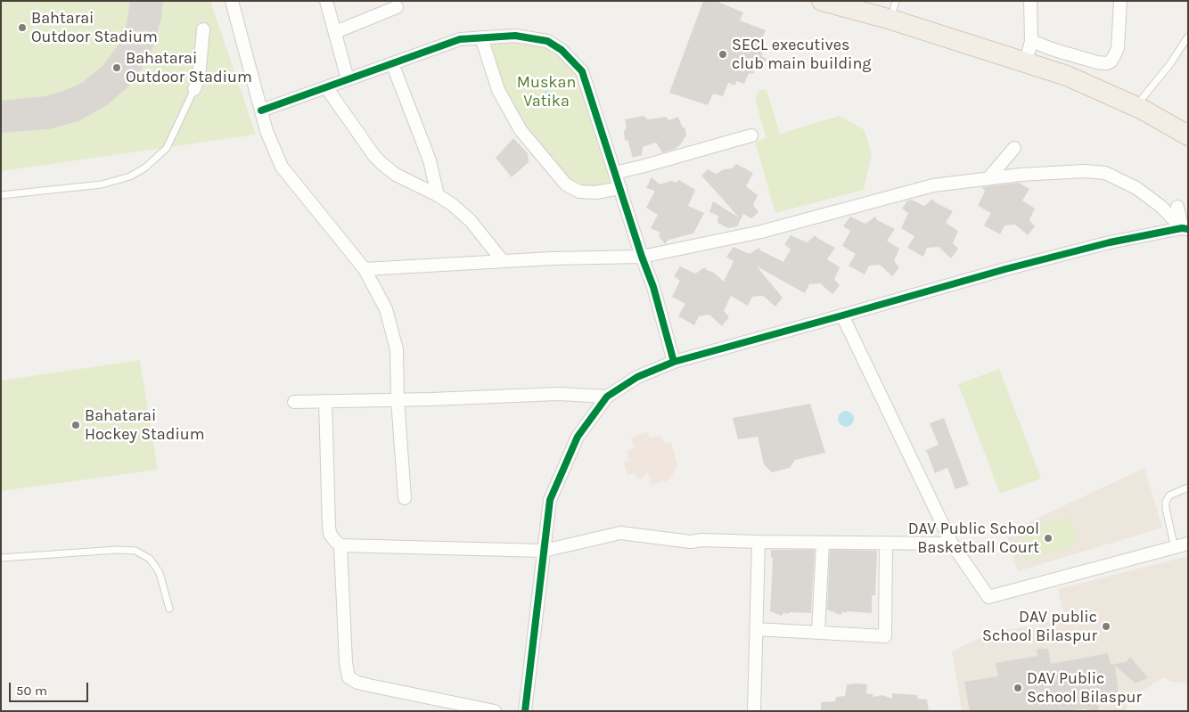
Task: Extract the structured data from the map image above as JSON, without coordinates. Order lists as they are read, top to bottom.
{
  "parks": ["Muskan Vatika"],
  "places": [
    "Bahtarai Outdoor Stadium",
    "SECL executives club main building",
    "Bahatarai Outdoor Stadium",
    "Bahatarai Hockey Stadium",
    "DAV Public School Basketball Court",
    "DAV public School Bilaspur",
    "DAV Public School Bilaspur"
  ],
  "scale_bar": "50 m"
}
